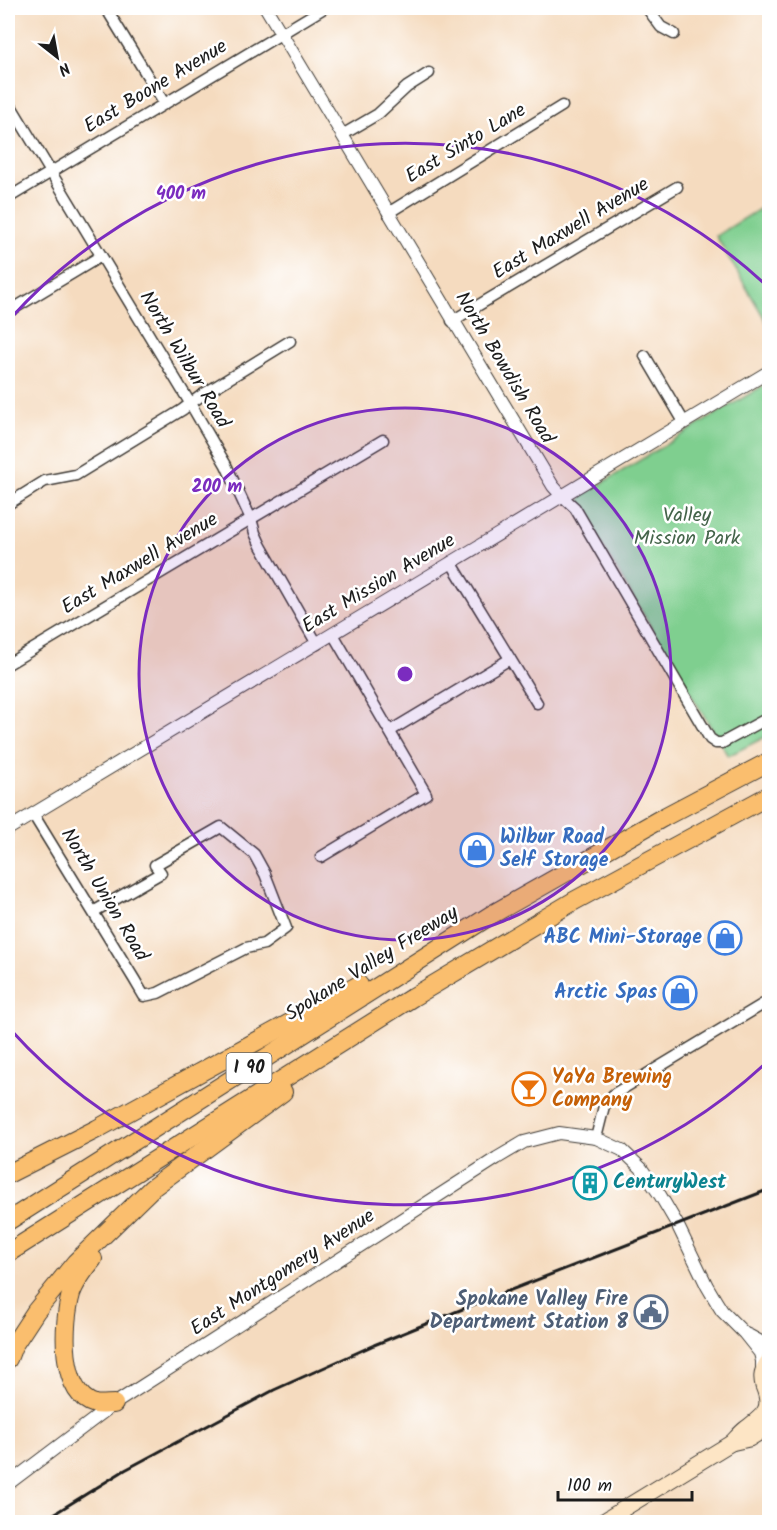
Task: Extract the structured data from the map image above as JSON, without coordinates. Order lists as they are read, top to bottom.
{
  "streets": {
    "highway": ["Spokane Valley Freeway", "I 90"],
    "street": [
      "East Boone Avenue",
      "East Sinto Lane",
      "East Maxwell Avenue",
      "North Wilbur Road",
      "North Bowdish Road",
      "East Mission Avenue",
      "North Union Road",
      "East Montgomery Avenue"
    ]
  },
  "crossings": [
    ["East Boone Avenue", "North Wilbur Road"],
    ["East Boone Avenue", "North Bowdish Road"],
    ["East Sinto Lane", "North Bowdish Road"],
    ["East Maxwell Avenue", "North Wilbur Road"],
    ["East Maxwell Avenue", "North Bowdish Road"],
    ["North Wilbur Road", "East Mission Avenue"],
    ["North Bowdish Road", "East Mission Avenue"],
    ["East Mission Avenue", "North Union Road"]
  ],
  "parks": ["Valley Mission Park"],
  "places": {
    "shop": ["Wilbur Road Self Storage", "ABC Mini-Storage", "Arctic Spas"],
    "bar": ["YaYa Brewing Company"],
    "building": ["CenturyWest"],
    "public building": ["Spokane Valley Fire Department Station 8"]
  },
  "scale_bar": "100 m",
  "north": "bottom right",
  "rings": ["400 m", "200 m"]
}
